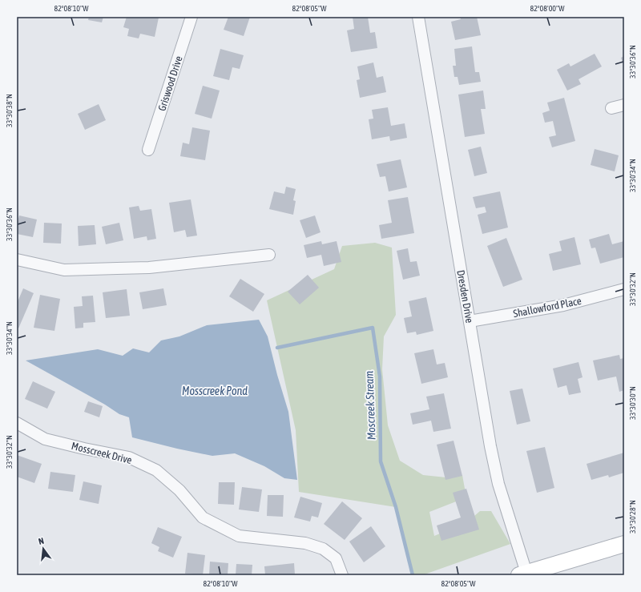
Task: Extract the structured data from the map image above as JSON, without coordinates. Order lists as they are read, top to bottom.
{
  "streets": {
    "street": [
      "Griswood Drive",
      "Dresden Drive",
      "Shallowford Place",
      "Mosscreek Drive"
    ]
  },
  "crossings": [
    ["Dresden Drive", "Shallowford Place"]
  ],
  "water": ["Mosscreek Pond", "Moscreek Stream"],
  "north": "top",
  "coordinates": [
    "82°08'10\"W",
    "82°08'05\"W",
    "82°08'00\"W",
    "33°30'36\"N",
    "33°30'38\"N",
    "33°30'34\"N",
    "33°30'32\"N",
    "33°30'30\"N",
    "33°30'28\"N"
  ]
}
